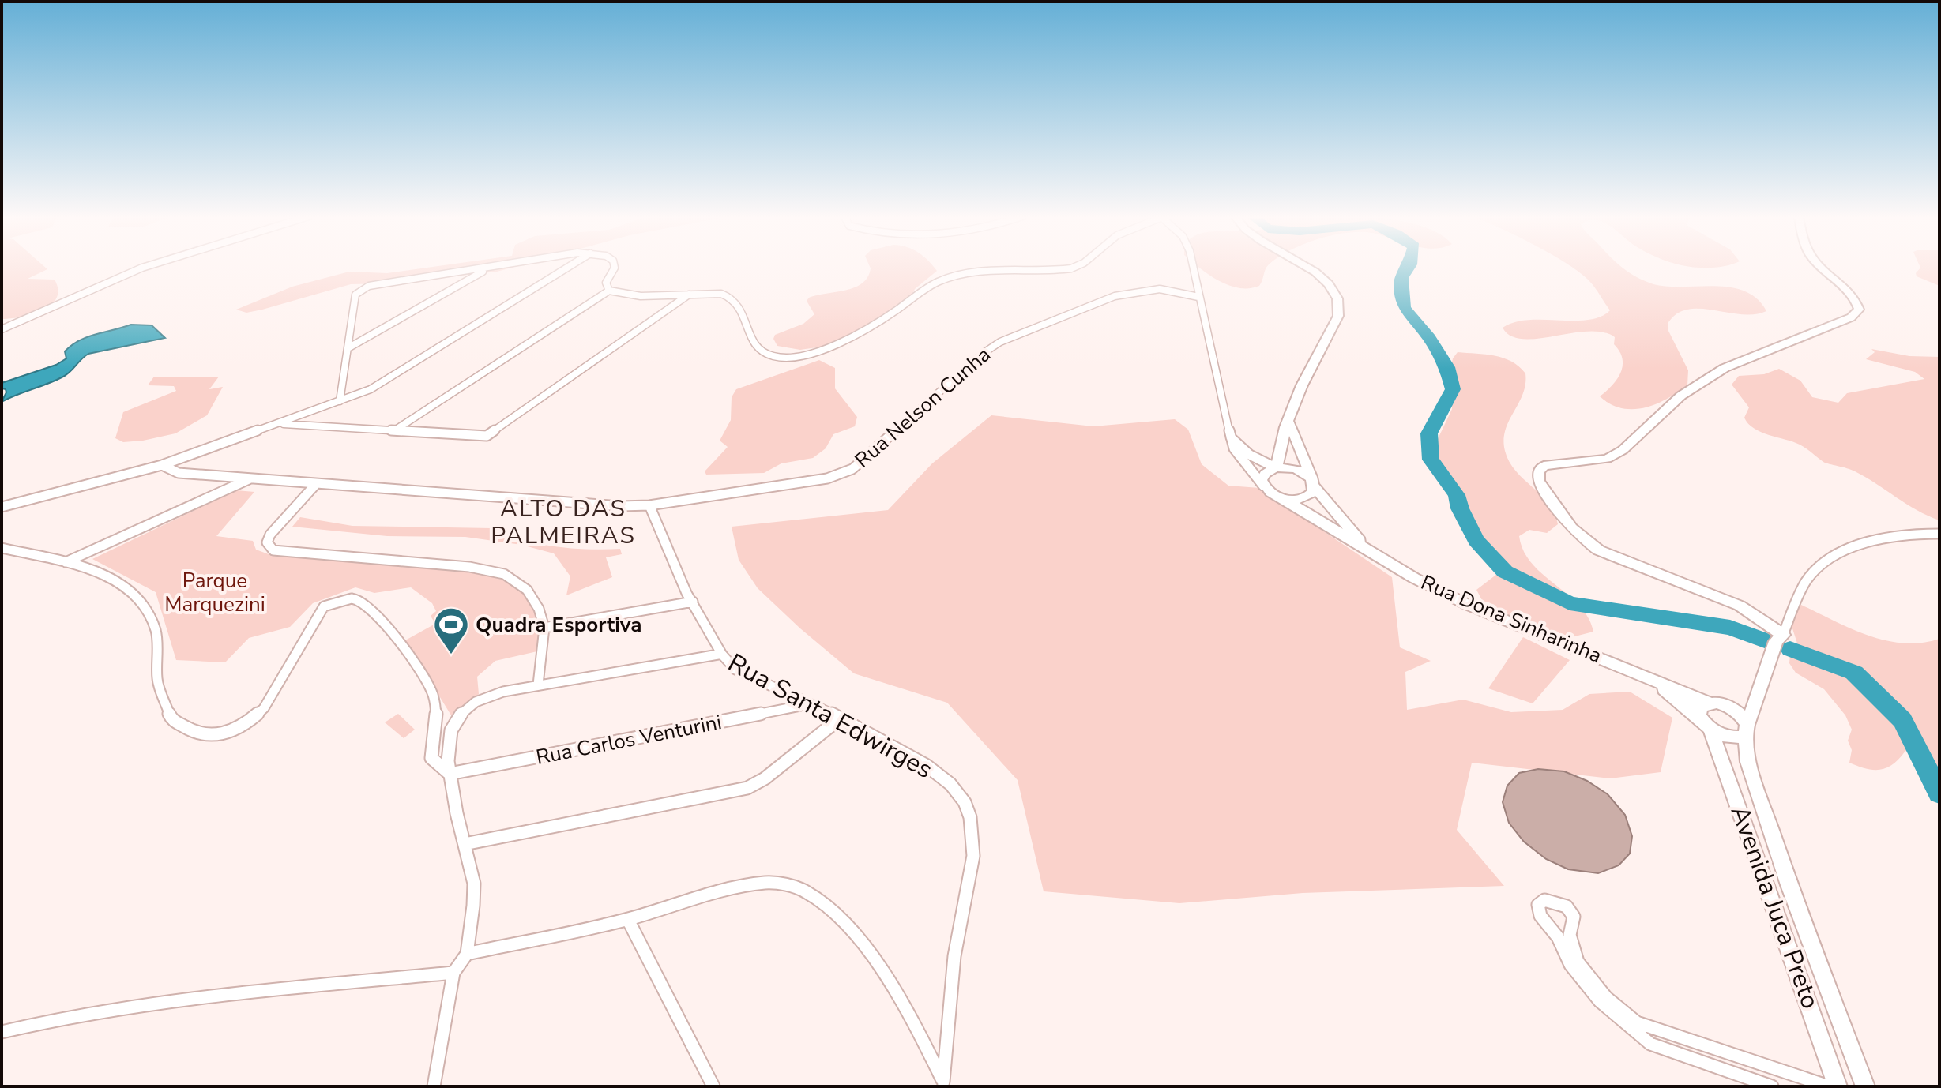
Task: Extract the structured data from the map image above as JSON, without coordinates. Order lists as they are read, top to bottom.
{
  "streets": {
    "street": [
      "Rua Nelson Cunha",
      "Rua Dona Sinharinha",
      "Rua Santa Edwirges",
      "Rua Carlos Venturini",
      "Avenida Juca Preto"
    ]
  },
  "crossings": [
    ["Rua Nelson Cunha", "Rua Santa Edwirges"],
    ["Rua Dona Sinharinha", "Avenida Juca Preto"],
    ["Rua Santa Edwirges", "Rua Carlos Venturini"]
  ],
  "districts": ["ALTO DAS PALMEIRAS"],
  "parks": ["Parque Marquezini"],
  "places": {
    "sports": ["Quadra Esportiva"]
  }
}
